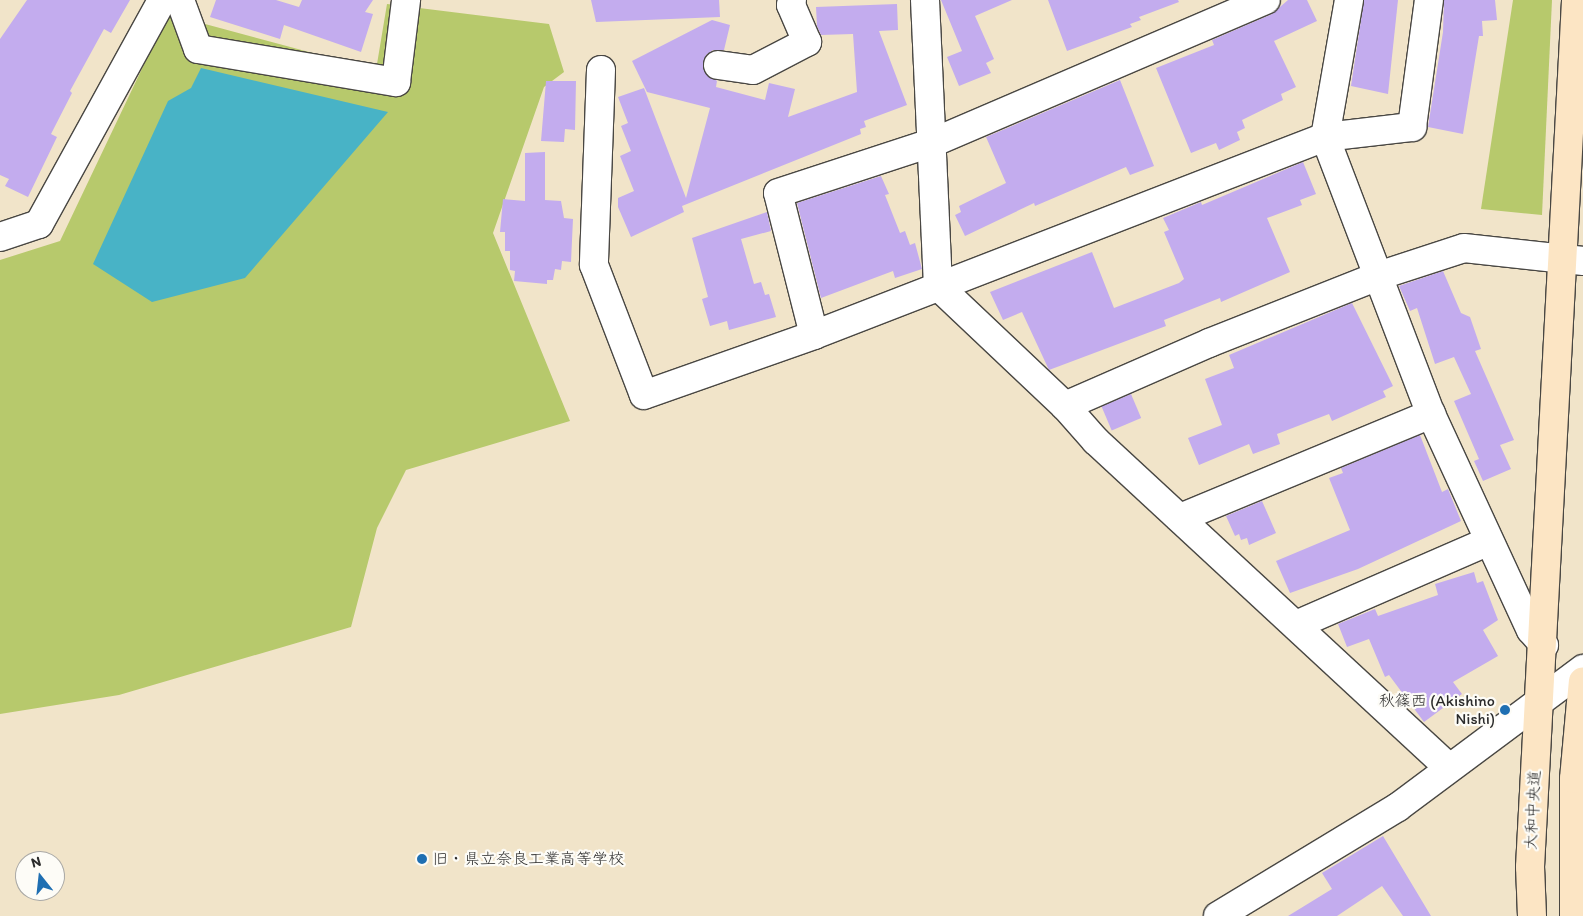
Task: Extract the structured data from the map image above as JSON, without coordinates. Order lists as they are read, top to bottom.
{
  "streets": {
    "street": ["大和中央道"]
  },
  "places": ["秋篠西 (Akishino Nishi)", "旧・県立奈良工業高等学校"],
  "north": "top"
}
